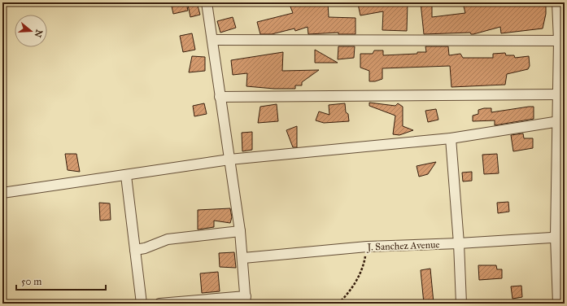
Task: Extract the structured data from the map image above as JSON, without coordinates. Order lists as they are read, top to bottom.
{
  "streets": {
    "street": ["J. Sanchez Avenue"]
  },
  "scale_bar": "50 m",
  "north": "right"
}
